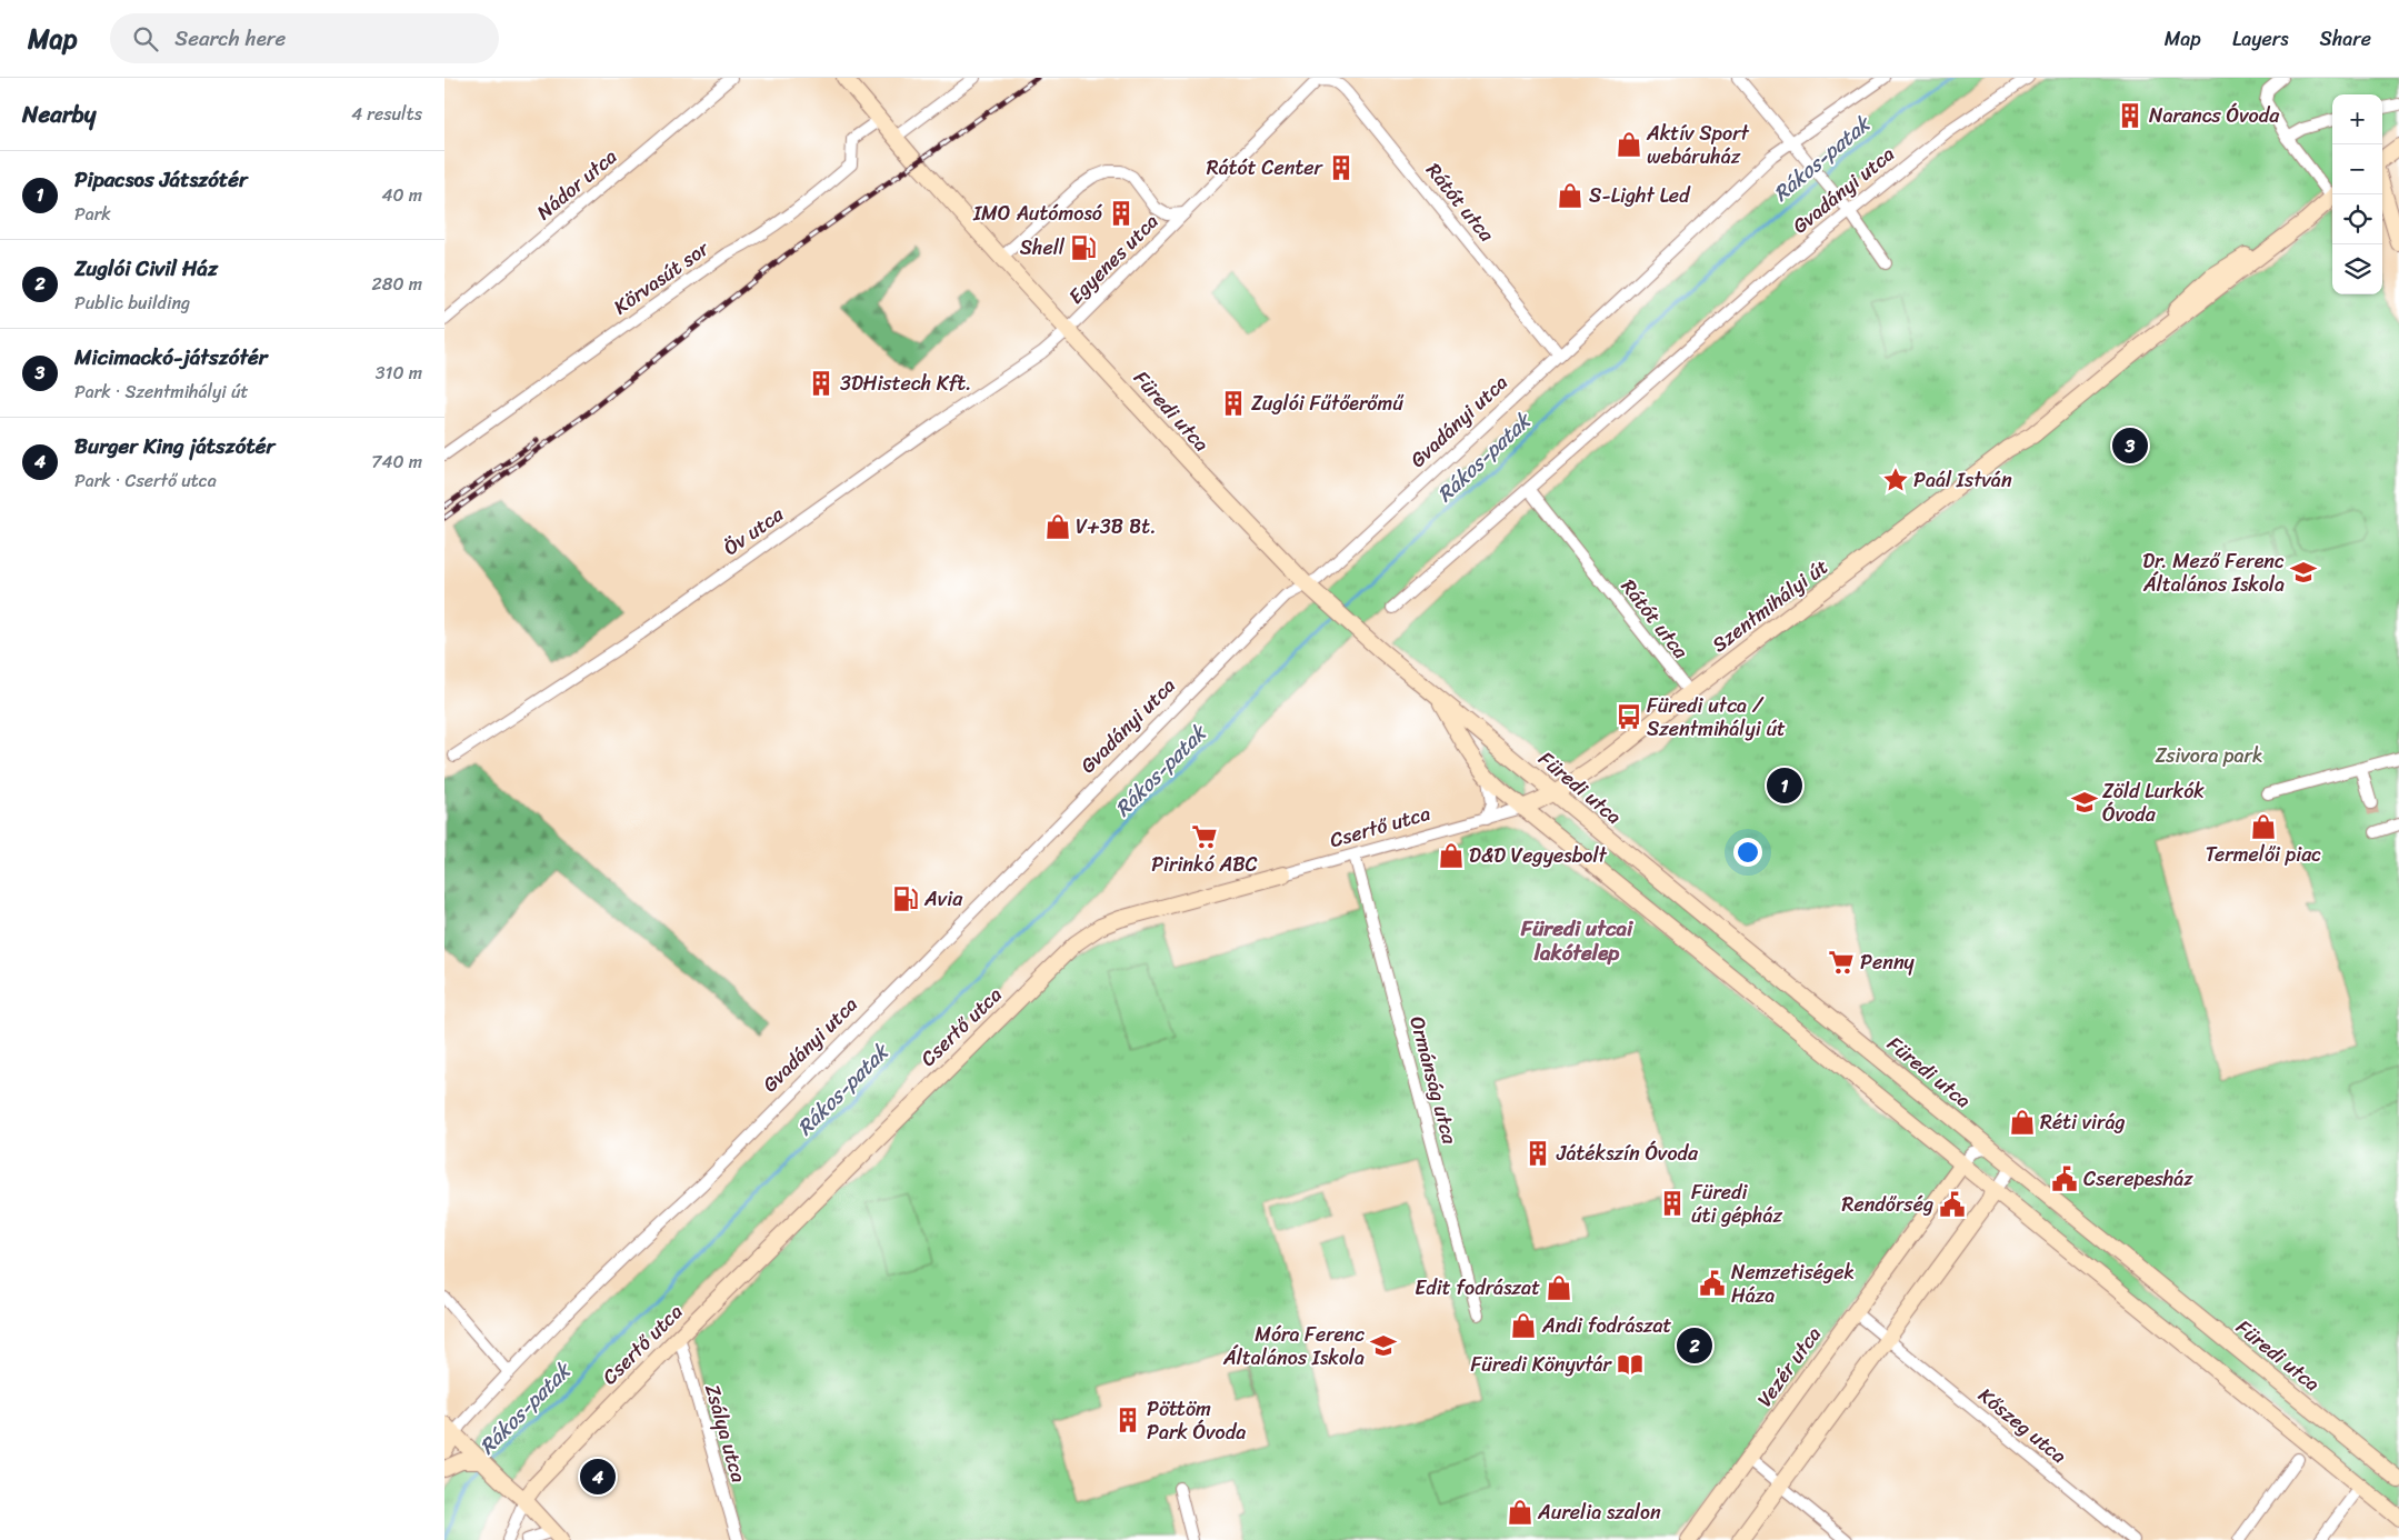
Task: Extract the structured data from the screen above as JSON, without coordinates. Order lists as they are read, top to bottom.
{
  "streets": {
    "main road": [
      "Gvadányi utca",
      "Füredi utca",
      "Szentmihályi út",
      "Csertő utca",
      "Vezér utca"
    ],
    "street": [
      "Nádor utca",
      "Rátót utca",
      "Egyenes utca",
      "Körvasút sor",
      "Öv utca",
      "Ormánság utca",
      "Kőszeg utca",
      "Zsálya utca"
    ]
  },
  "crossings": [
    ["Gvadányi utca", "Rátót utca"],
    ["Gvadányi utca", "Füredi utca"],
    ["Rátót utca", "Egyenes utca"],
    ["Rátót utca", "Szentmihályi út"],
    ["Egyenes utca", "Füredi utca"],
    ["Egyenes utca", "Öv utca"],
    ["Körvasút sor", "Füredi utca"],
    ["Füredi utca", "Öv utca"],
    ["Füredi utca", "Szentmihályi út"],
    ["Füredi utca", "Csertő utca"],
    ["Füredi utca", "Vezér utca"],
    ["Szentmihályi út", "Csertő utca"],
    ["Csertő utca", "Ormánság utca"],
    ["Csertő utca", "Zsálya utca"],
    ["Vezér utca", "Kőszeg utca"]
  ],
  "districts": ["Füredi utcai lakótelep"],
  "water": ["Rákos-patak"],
  "parks": ["Zsivora park"],
  "places": {
    "building": [
      "Narancs Óvoda",
      "Rátót Center",
      "IMO Autómosó",
      "3DHistech Kft.",
      "Zuglói Fűtőerőmű",
      "Játékszín Óvoda",
      "Füredi úti gépház",
      "Pöttöm Park Óvoda"
    ],
    "shop": [
      "Aktív Sport webáruház",
      "S-Light Led",
      "V+3B Bt.",
      "Termelői piac",
      "D&D Vegyesbolt",
      "Réti virág",
      "Edit fodrászat",
      "Andi fodrászat",
      "Aurelia szalon"
    ],
    "fuel station": ["Shell", "Avia"],
    "place": ["Paál István"],
    "school or university": ["Dr. Mező Ferenc Általános Iskola", "Zöld Lurkók Óvoda", "Móra Ferenc Általános Iskola"],
    "bus stop": ["Füredi utca / Szentmihályi út"],
    "supermarket": ["Pirinkó ABC", "Penny"],
    "public building": ["Cserepesház", "Rendőrség", "Nemzetiségek Háza"],
    "library": ["Füredi Könyvtár"]
  },
  "page": {
    "header": "Map",
    "search": "Search here",
    "nav": ["Map", "Layers", "Share"],
    "heading": ["Nearby", "4 results"],
    "map_buttons": ["+", "−"],
    "list": [
      {
        "mark": "1",
        "name": "Pipacsos Játszótér",
        "note": "Park",
        "value": "40 m"
      },
      {
        "mark": "2",
        "name": "Zuglói Civil Ház",
        "note": "Public building",
        "value": "280 m"
      },
      {
        "mark": "3",
        "name": "Micimackó-játszótér",
        "note": "Park · Szentmihályi út",
        "value": "310 m"
      },
      {
        "mark": "4",
        "name": "Burger King játszótér",
        "note": "Park · Csertő utca",
        "value": "740 m"
      }
    ],
    "pins": [
      "3",
      "1",
      "2",
      "4"
    ]
  }
}
